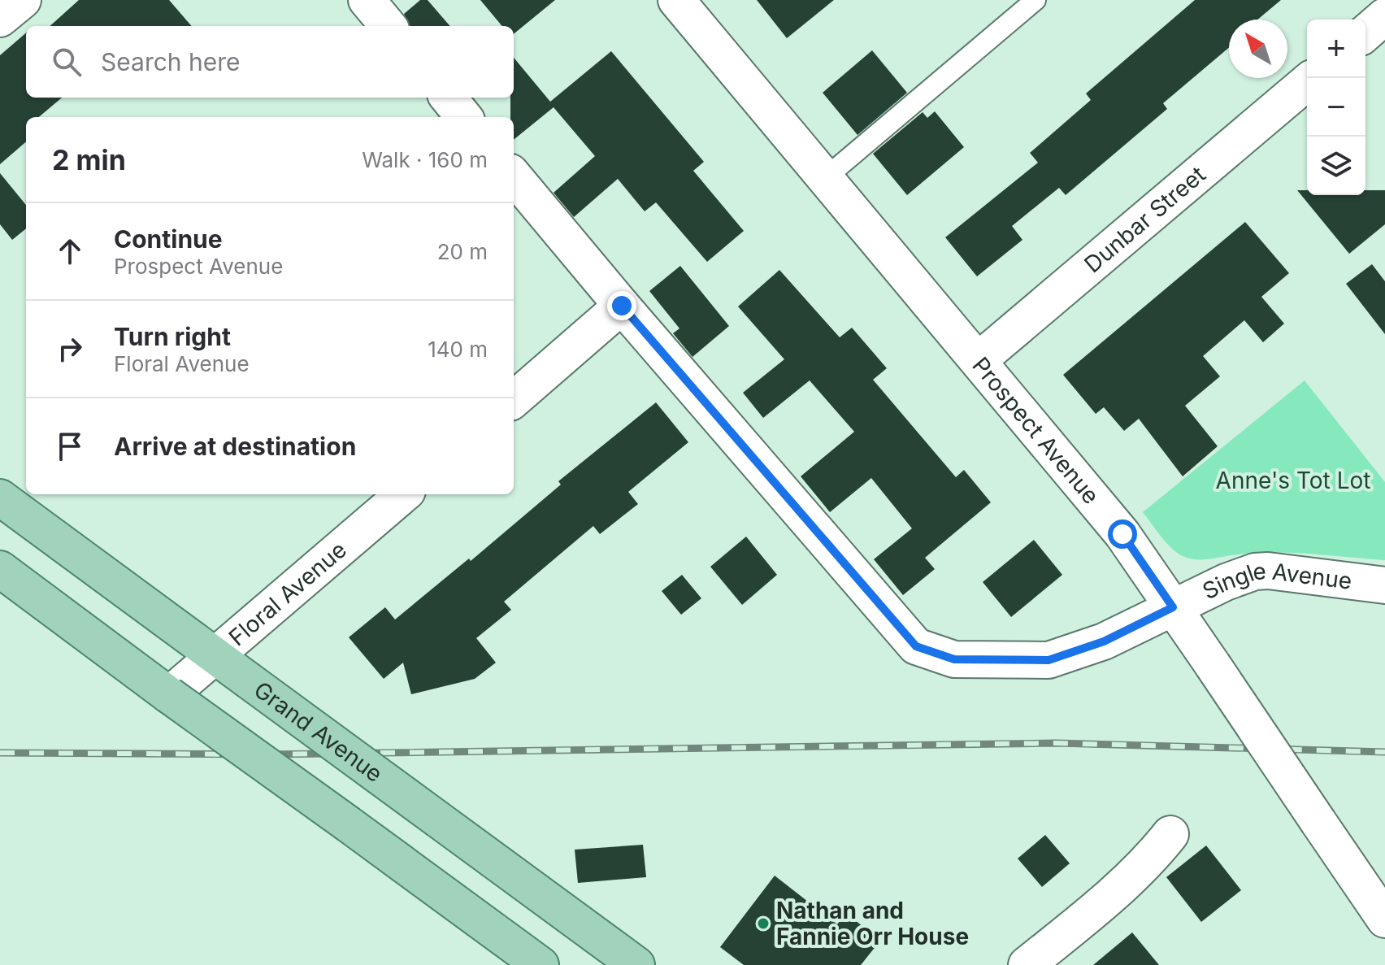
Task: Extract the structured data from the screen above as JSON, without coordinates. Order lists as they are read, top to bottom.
{
  "streets": {
    "main road": ["Grand Avenue"],
    "street": [
      "Dunbar Street",
      "Prospect Avenue",
      "Single Avenue",
      "Floral Avenue"
    ]
  },
  "crossings": [
    ["Dunbar Street", "Prospect Avenue"],
    ["Prospect Avenue", "Single Avenue"],
    ["Floral Avenue", "Grand Avenue"]
  ],
  "parks": ["Anne's Tot Lot"],
  "places": ["Nathan and Fannie Orr House"],
  "north": "top left",
  "page": {
    "map_buttons": ["+", "−"],
    "search": "Search here",
    "heading": ["2 min", "Walk · 160 m"],
    "list": [
      ["Continue", "Prospect Avenue", "20 m"],
      ["Turn right", "Floral Avenue", "140 m"],
      "Arrive at destination"
    ]
  }
}
